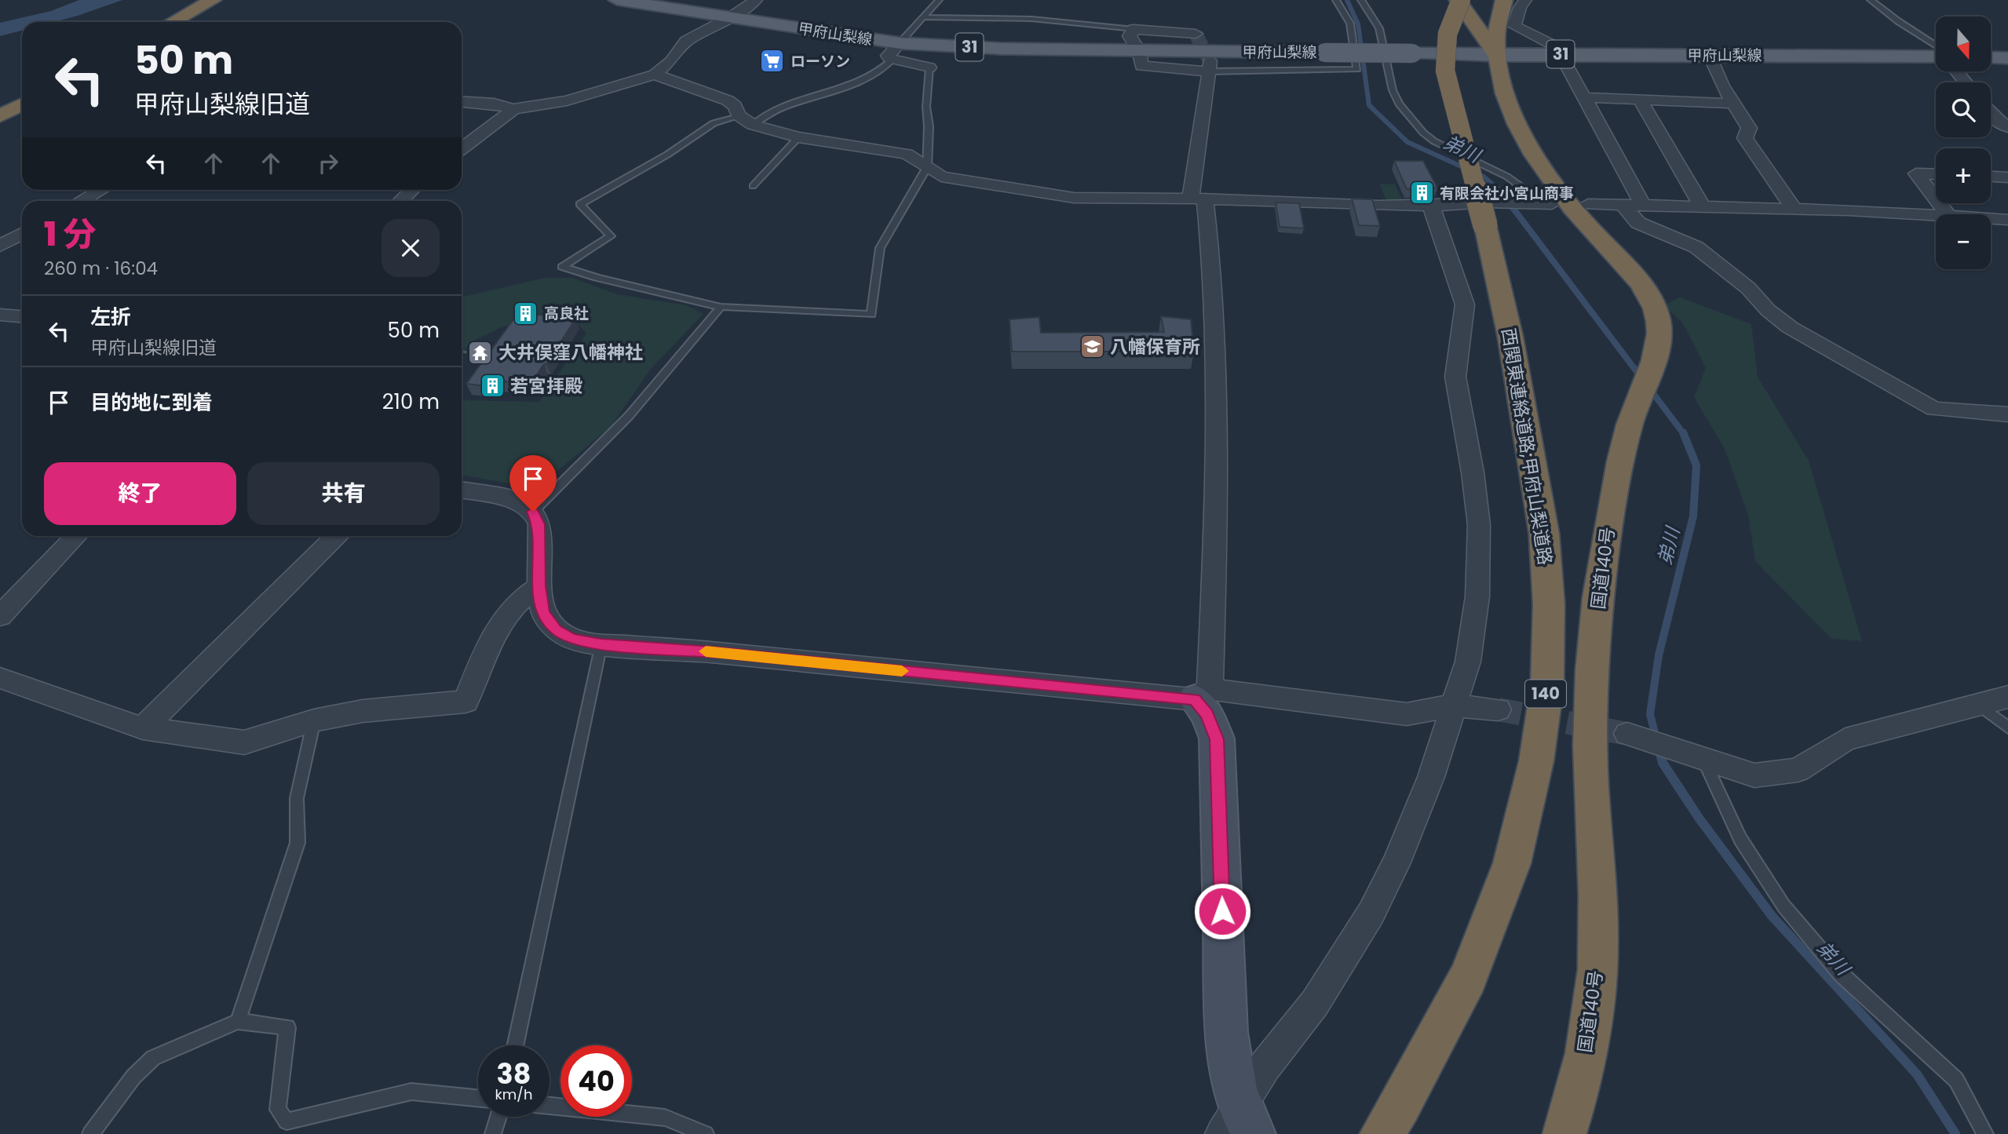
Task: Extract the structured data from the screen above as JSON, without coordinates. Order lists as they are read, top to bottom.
{
  "streets": {
    "highway": ["西関東連絡道路;甲府山梨道路", "国道140号", "140"],
    "main road": ["甲府山梨線", "31"]
  },
  "crossings": [
    ["甲府山梨線", "国道140号"]
  ],
  "water": ["弟川"],
  "places": {
    "supermarket": ["ローソン"],
    "building": ["有限会社小宮山商事", "高良社", "若宮拝殿"],
    "school or university": ["八幡保育所"],
    "temple": ["大井俣窪八幡神社"]
  },
  "north": "bottom",
  "page": {
    "map_buttons": ["+", "−"],
    "turn": ["50 m", "甲府山梨線旧道"],
    "heading": ["1 分", "260 m · 16:04"],
    "list": [
      {
        "name": "左折",
        "note": "甲府山梨線旧道",
        "value": "50 m"
      },
      {
        "name": "目的地に到着",
        "value": "210 m"
      }
    ],
    "buttons": ["終了", "共有"],
    "speed": "38 km/h",
    "limit": "40"
  }
}
